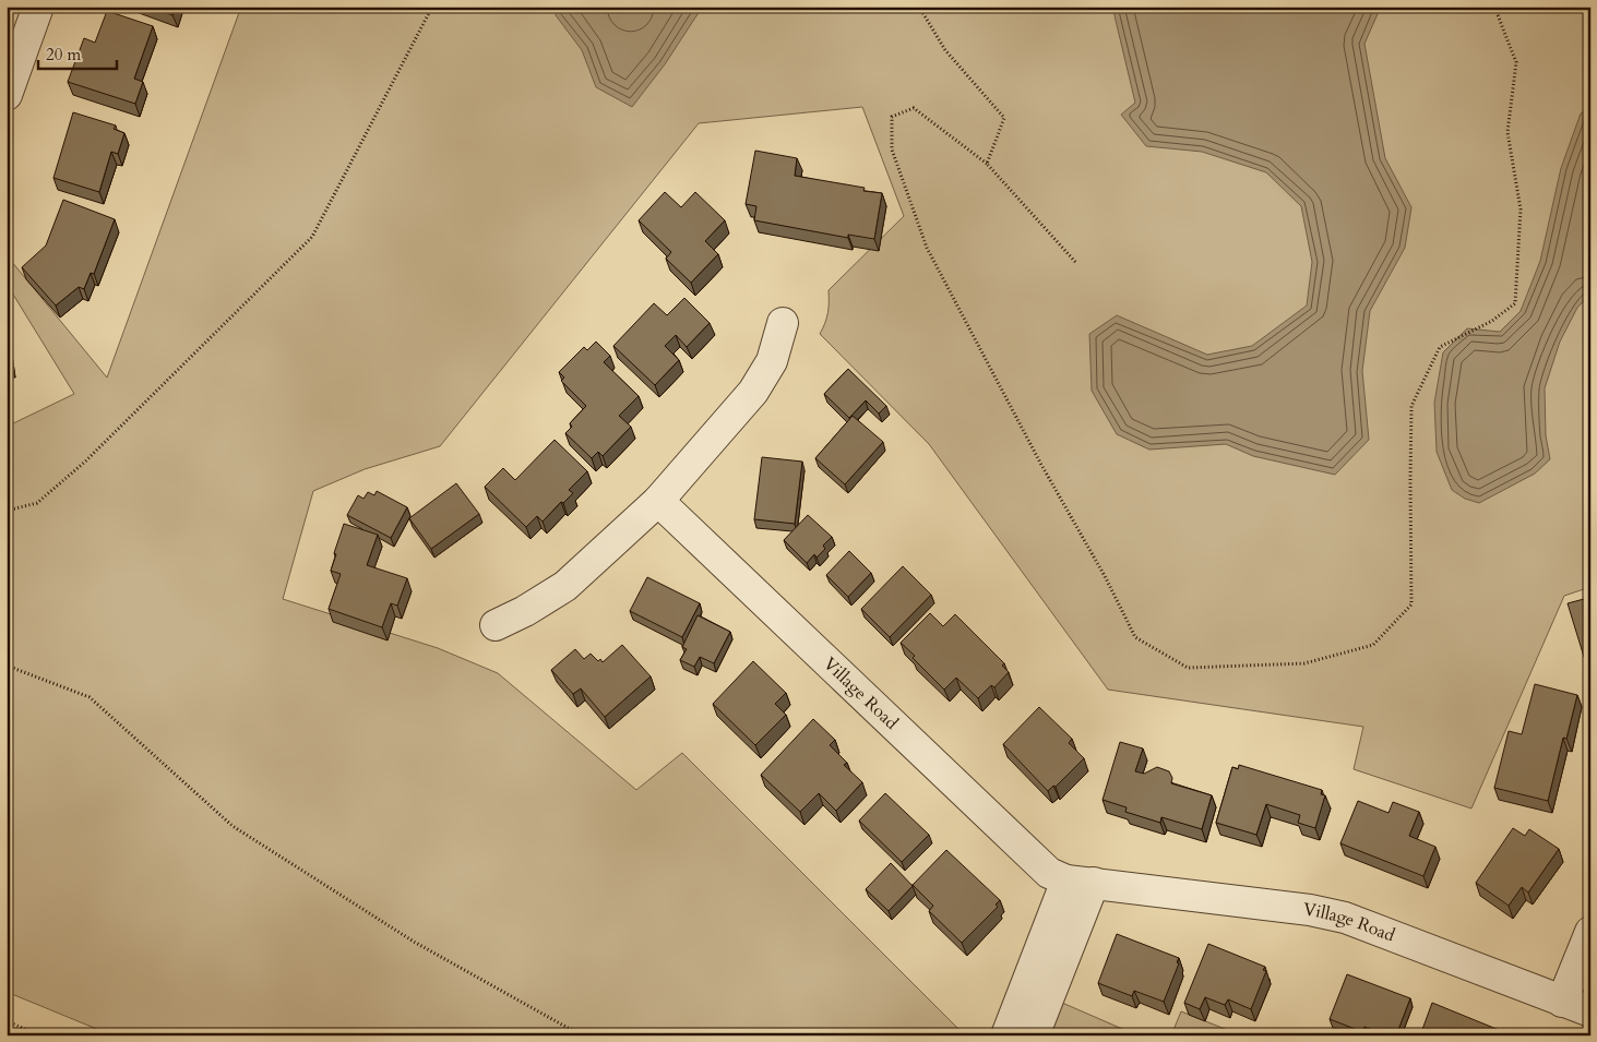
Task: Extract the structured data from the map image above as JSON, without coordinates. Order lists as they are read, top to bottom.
{
  "streets": {
    "street": ["Village Road"]
  },
  "scale_bar": "20 m"
}
